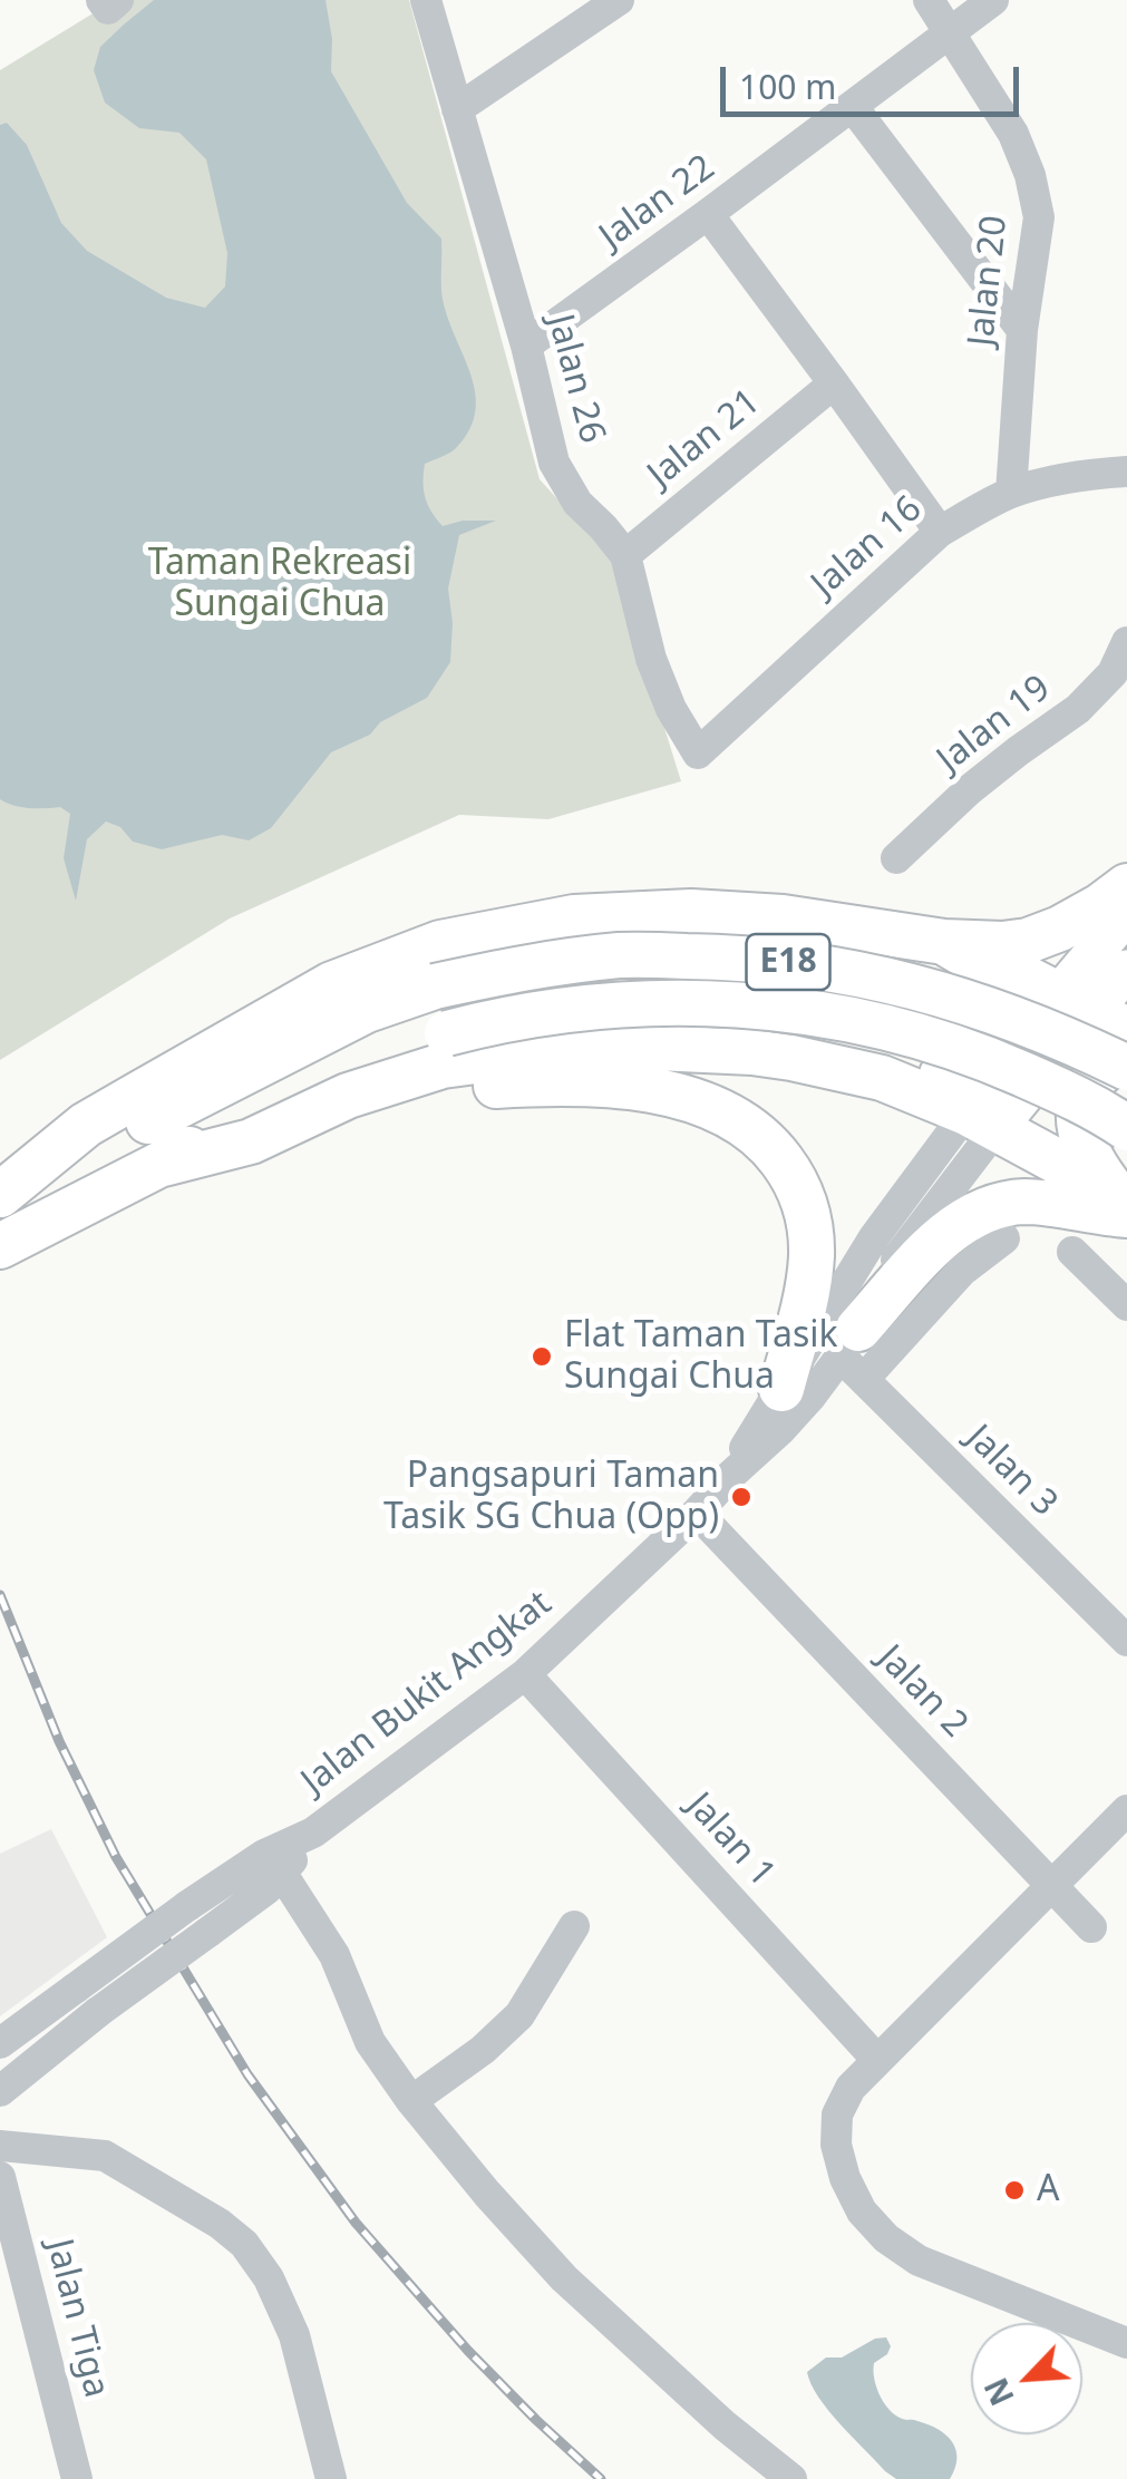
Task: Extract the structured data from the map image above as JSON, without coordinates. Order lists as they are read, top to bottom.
{
  "streets": {
    "highway": ["E18"],
    "street": [
      "Jalan 22",
      "Jalan 20",
      "Jalan 26",
      "Jalan 21",
      "Jalan 16",
      "Jalan 19",
      "Jalan 3",
      "Jalan 2",
      "Jalan Bukit Angkat",
      "Jalan 1",
      "Jalan Tiga"
    ]
  },
  "crossings": [
    ["Jalan 22", "Jalan 20"],
    ["Jalan 22", "Jalan 26"],
    ["Jalan 20", "Jalan 16"],
    ["Jalan 26", "Jalan 21"],
    ["Jalan 26", "Jalan 16"],
    ["Jalan 3", "Jalan Bukit Angkat"],
    ["Jalan 2", "Jalan Bukit Angkat"],
    ["Jalan Bukit Angkat", "Jalan 1"]
  ],
  "parks": ["Taman Rekreasi Sungai Chua"],
  "places": ["Flat Taman Tasik Sungai Chua", "Pangsapuri Taman Tasik SG Chua (Opp)", "A"],
  "scale_bar": "100 m",
  "north": "bottom left"
}
